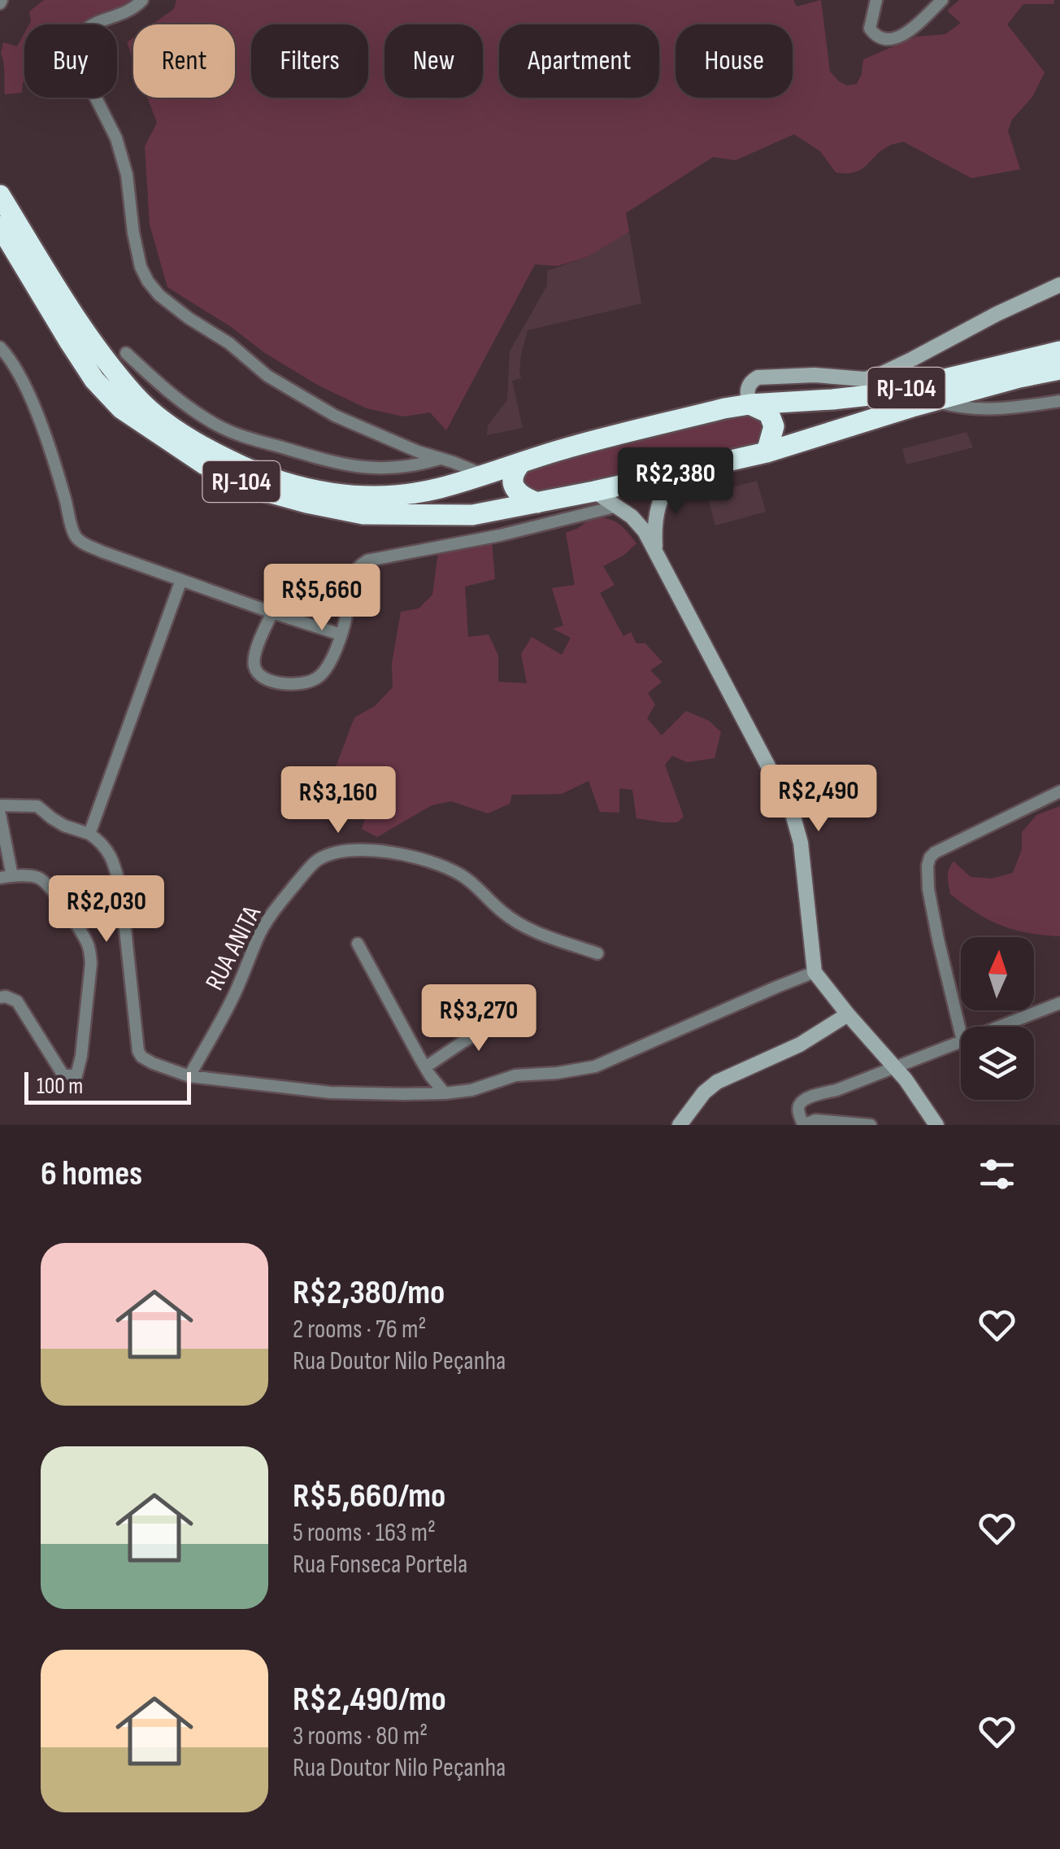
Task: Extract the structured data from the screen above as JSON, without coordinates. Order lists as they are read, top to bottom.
{
  "streets": {
    "highway": ["RJ-104"],
    "street": ["RUA ANITA"]
  },
  "scale_bar": "100 m",
  "north": "top",
  "page": {
    "chip": [
      "Buy",
      "Rent",
      "Filters",
      "New",
      "Apartment",
      "House"
    ],
    "price": [
      "R$2,380",
      "R$5,660",
      "R$2,490",
      "R$3,160",
      "R$2,030",
      "R$3,270"
    ],
    "scale": "100 m",
    "heading": "6 homes",
    "list": [
      {
        "name": "R$2,380/mo",
        "note": "2 rooms · 76 m² · Rua Doutor Nilo Peçanha"
      },
      {
        "name": "R$5,660/mo",
        "note": "5 rooms · 163 m² · Rua Fonseca Portela"
      },
      {
        "name": "R$2,490/mo",
        "note": "3 rooms · 80 m² · Rua Doutor Nilo Peçanha"
      }
    ]
  }
}
